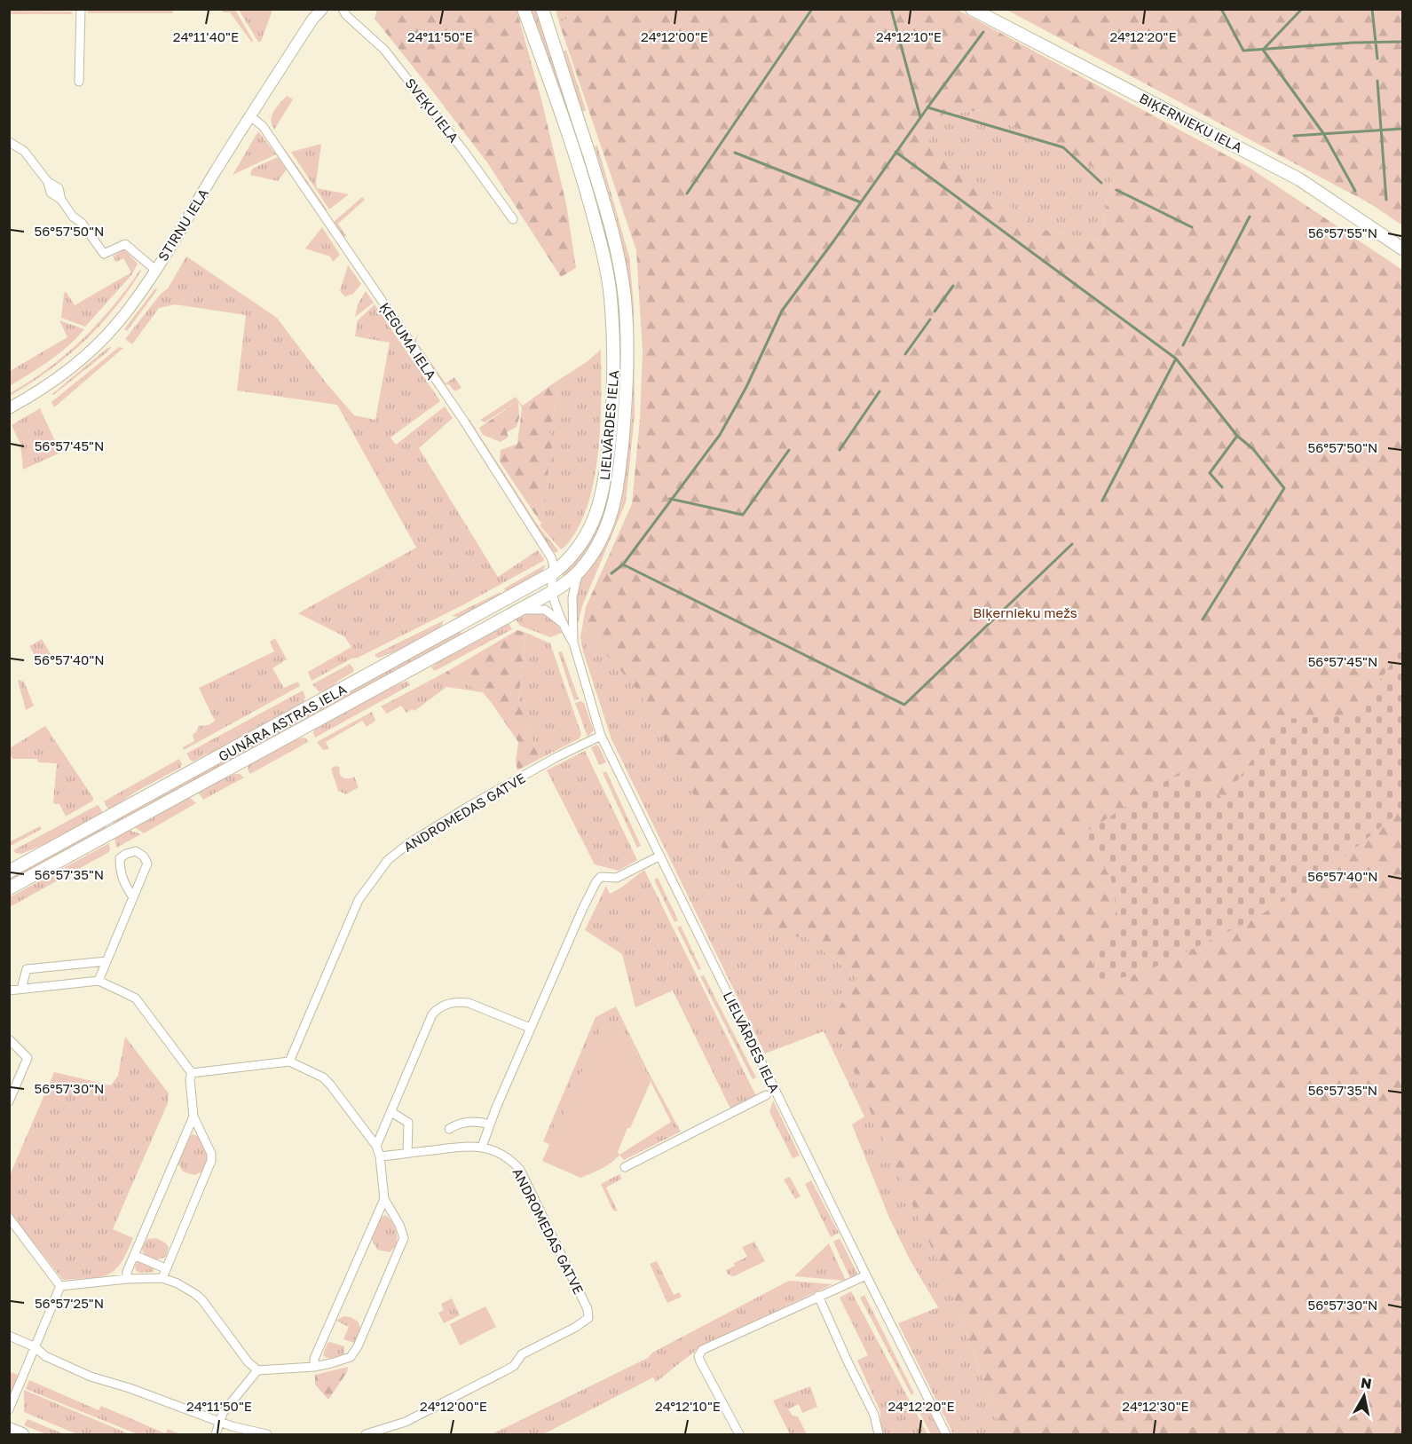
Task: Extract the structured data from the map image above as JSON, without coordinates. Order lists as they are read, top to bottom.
{
  "streets": {
    "main road": ["BIĶERNIEKU IELA", "LIELVĀRDES IELA", "GUNĀRA ASTRAS IELA"],
    "street": [
      "SVEĶU IELA",
      "STIRNU IELA",
      "ĶEGUMA IELA",
      "ANDROMEDAS GATVE"
    ]
  },
  "crossings": [
    ["STIRNU IELA", "ĶEGUMA IELA"],
    ["ĶEGUMA IELA", "LIELVĀRDES IELA"],
    ["ĶEGUMA IELA", "GUNĀRA ASTRAS IELA"],
    ["LIELVĀRDES IELA", "GUNĀRA ASTRAS IELA"],
    ["LIELVĀRDES IELA", "ANDROMEDAS GATVE"]
  ],
  "parks": ["Biķernieku mežs"],
  "north": "top",
  "coordinates": [
    "24°11'40\"E",
    "24°11'50\"E",
    "24°12'00\"E",
    "24°12'10\"E",
    "24°12'20\"E",
    "56°57'50\"N",
    "56°57'55\"N",
    "56°57'45\"N",
    "56°57'40\"N",
    "56°57'35\"N",
    "56°57'30\"N",
    "56°57'25\"N",
    "24°12'30\"E"
  ]
}
